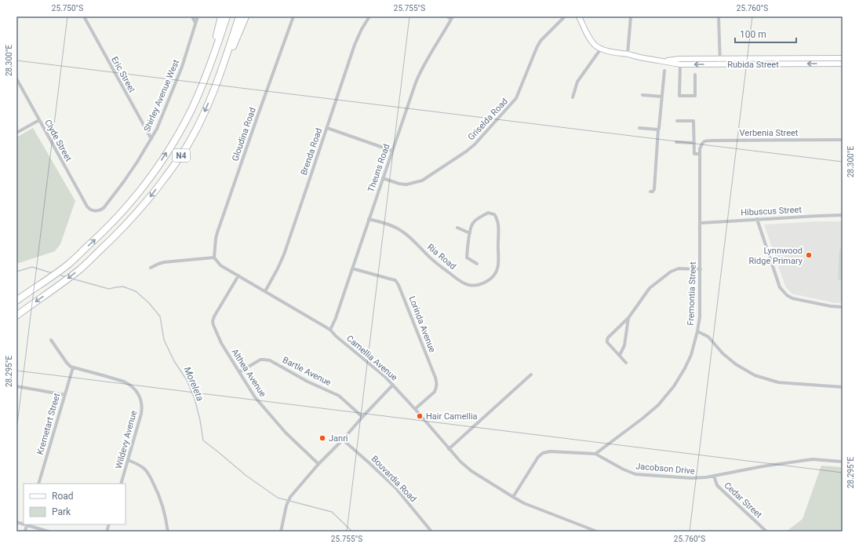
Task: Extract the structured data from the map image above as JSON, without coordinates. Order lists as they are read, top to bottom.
{
  "streets": {
    "highway": ["N4"],
    "street": [
      "Rubida Street",
      "Eric Street",
      "Shirley Avenue West",
      "Griselda Road",
      "Verbenia Street",
      "Gloudina Road",
      "Clyde Street",
      "Brenda Road",
      "Theuns Road",
      "Hibuscus Street",
      "Ria Road",
      "Fremontia Street",
      "Lorinda Avenue",
      "Camellia Avenue",
      "Bartle Avenue",
      "Althea Avenue",
      "Kremetart Street",
      "Wildevy Avenue",
      "Jacobson Drive",
      "Bouvardia Road",
      "Cedar Street"
    ]
  },
  "crossings": [
    ["Eric Street", "Shirley Avenue West"],
    ["Shirley Avenue West", "Clyde Street"],
    ["Griselda Road", "Theuns Road"],
    ["Verbenia Street", "Fremontia Street"],
    ["Gloudina Road", "Camellia Avenue"],
    ["Brenda Road", "Camellia Avenue"],
    ["Theuns Road", "Ria Road"],
    ["Theuns Road", "Lorinda Avenue"],
    ["Theuns Road", "Camellia Avenue"],
    ["Hibuscus Street", "Fremontia Street"],
    ["Fremontia Street", "Jacobson Drive"],
    ["Lorinda Avenue", "Camellia Avenue"],
    ["Camellia Avenue", "Althea Avenue"],
    ["Camellia Avenue", "Jacobson Drive"],
    ["Bartle Avenue", "Althea Avenue"],
    ["Kremetart Street", "Wildevy Avenue"],
    ["Jacobson Drive", "Cedar Street"]
  ],
  "water": ["Moreleta"],
  "places": ["Lynnwood Ridge Primary", "Hair Camellia", "Janri"],
  "legend": ["Road", "Park"],
  "scale_bar": "100 m",
  "coordinates": [
    "25.750°S",
    "25.755°S",
    "25.760°S",
    "28.300°E",
    "28.295°E"
  ]
}
